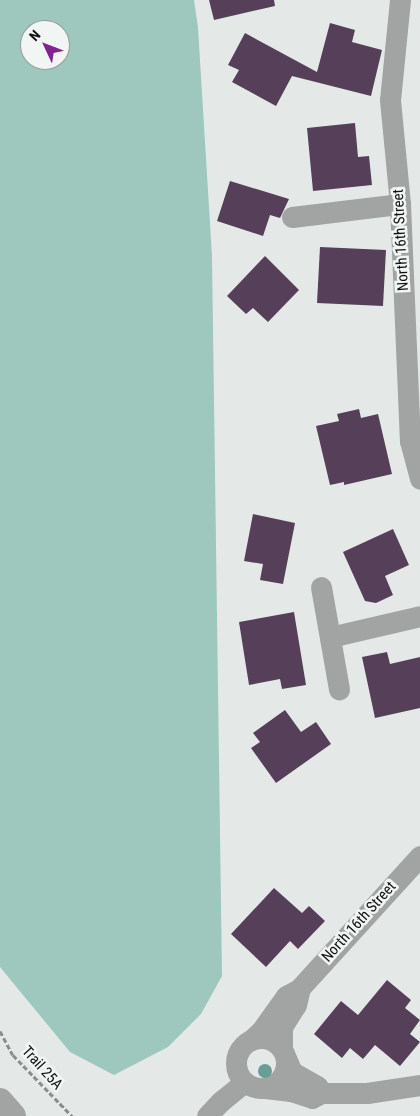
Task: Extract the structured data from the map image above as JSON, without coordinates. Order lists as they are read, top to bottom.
{
  "streets": {
    "street": ["North 16th Street"],
    "path": ["Trail 25A"]
  },
  "north": "top left"
}
